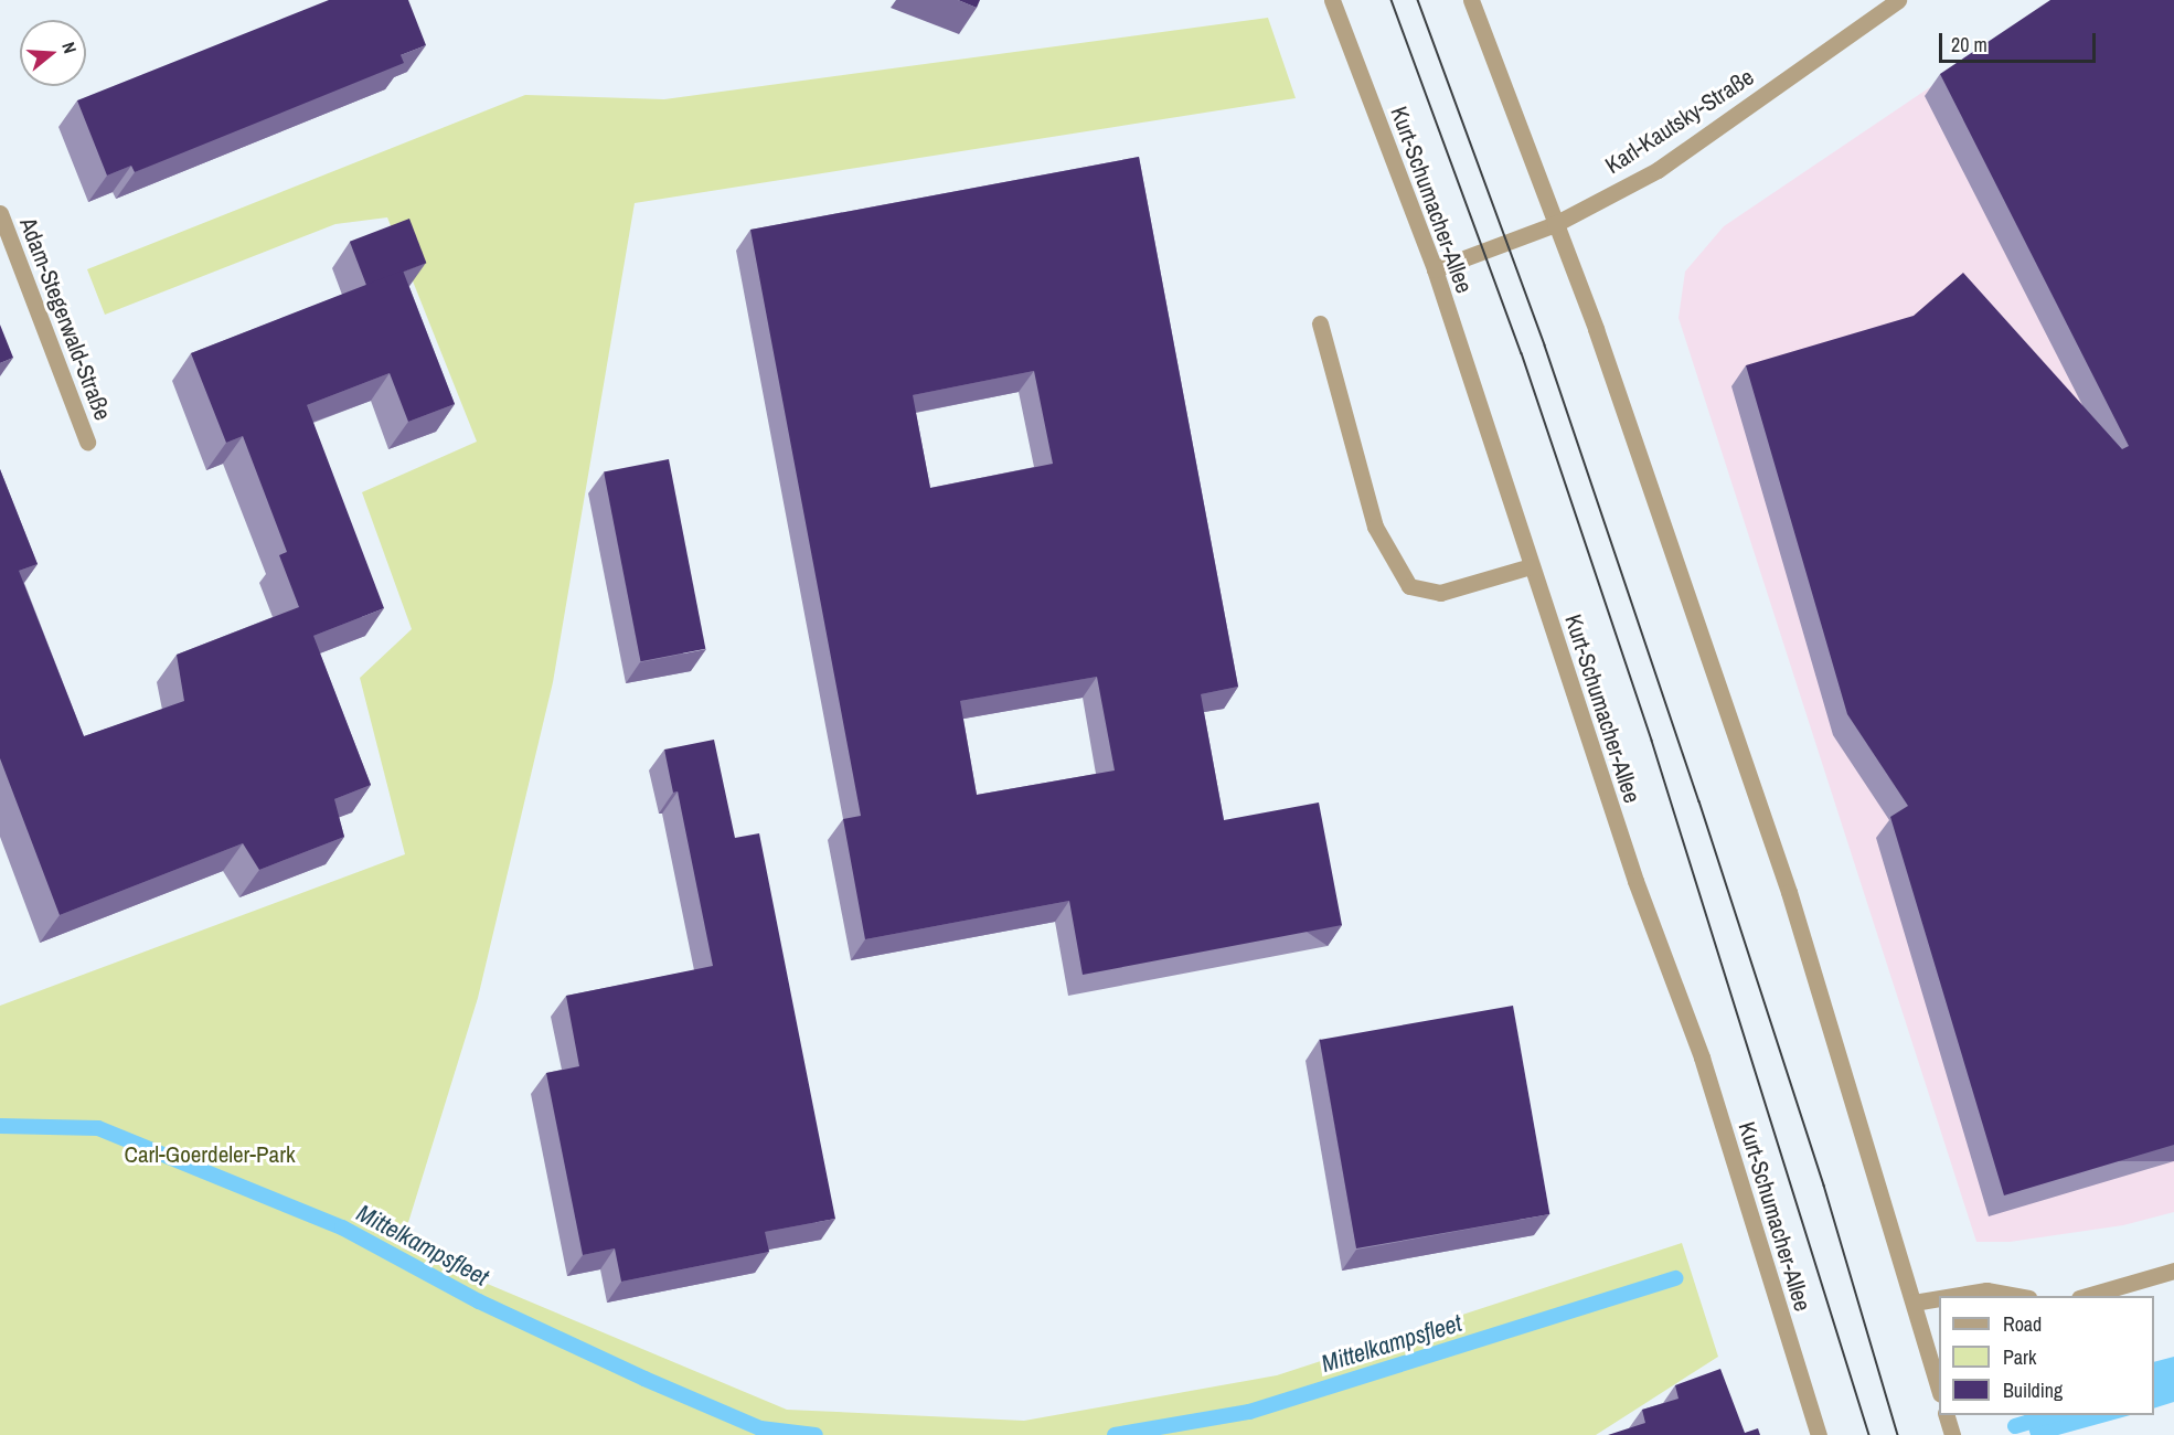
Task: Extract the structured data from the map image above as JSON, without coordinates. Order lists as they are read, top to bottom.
{
  "streets": {
    "street": ["Karl-Kautsky-Straße", "Kurt-Schumacher-Allee", "Adam-Stegerwald-Straße"]
  },
  "crossings": [
    ["Karl-Kautsky-Straße", "Kurt-Schumacher-Allee"]
  ],
  "water": ["Mittelkampsfleet"],
  "parks": ["Carl-Goerdeler-Park"],
  "legend": ["Road", "Park", "Building"],
  "scale_bar": "20 m",
  "north": "right"
}
